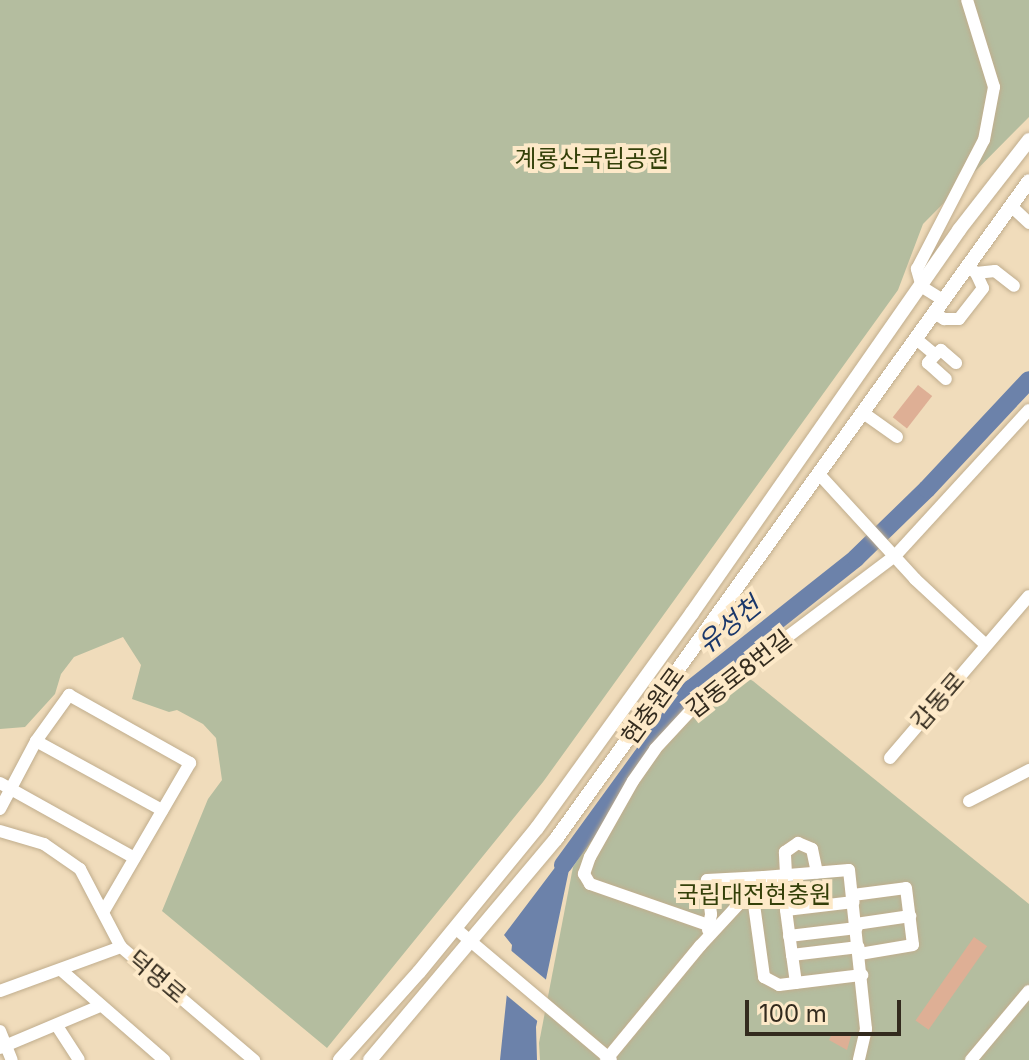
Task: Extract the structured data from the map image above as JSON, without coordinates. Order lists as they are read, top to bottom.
{
  "streets": {
    "main road": ["현충원로"],
    "street": ["갑동로8번길", "갑동로", "덕명로"]
  },
  "water": ["유성천"],
  "parks": ["계룡산국립공원", "국립대전현충원"],
  "scale_bar": "100 m"
}
